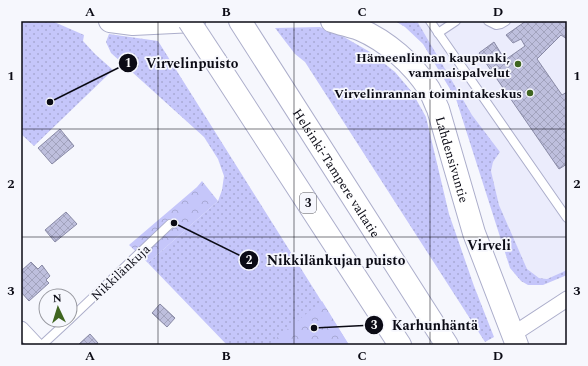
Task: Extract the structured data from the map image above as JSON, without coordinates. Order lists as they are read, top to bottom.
{
  "streets": {
    "main road": ["Lahdensivuntie", "Helsinki-Tampere valtatie", "3"],
    "lane": ["Nikkilänkuja"]
  },
  "districts": ["Virveli"],
  "places": [
    "Hämeenlinnan kaupunki, vammaispalvelut",
    "Virvelinrannan toimintakeskus",
    "Virvelinpuisto",
    "Nikkilänkujan puisto",
    "Karhunhäntä"
  ],
  "north": "top",
  "grid": {
    "columns": [
      "A",
      "B",
      "C",
      "D"
    ],
    "rows": ["1", "2", "3"]
  }
}
